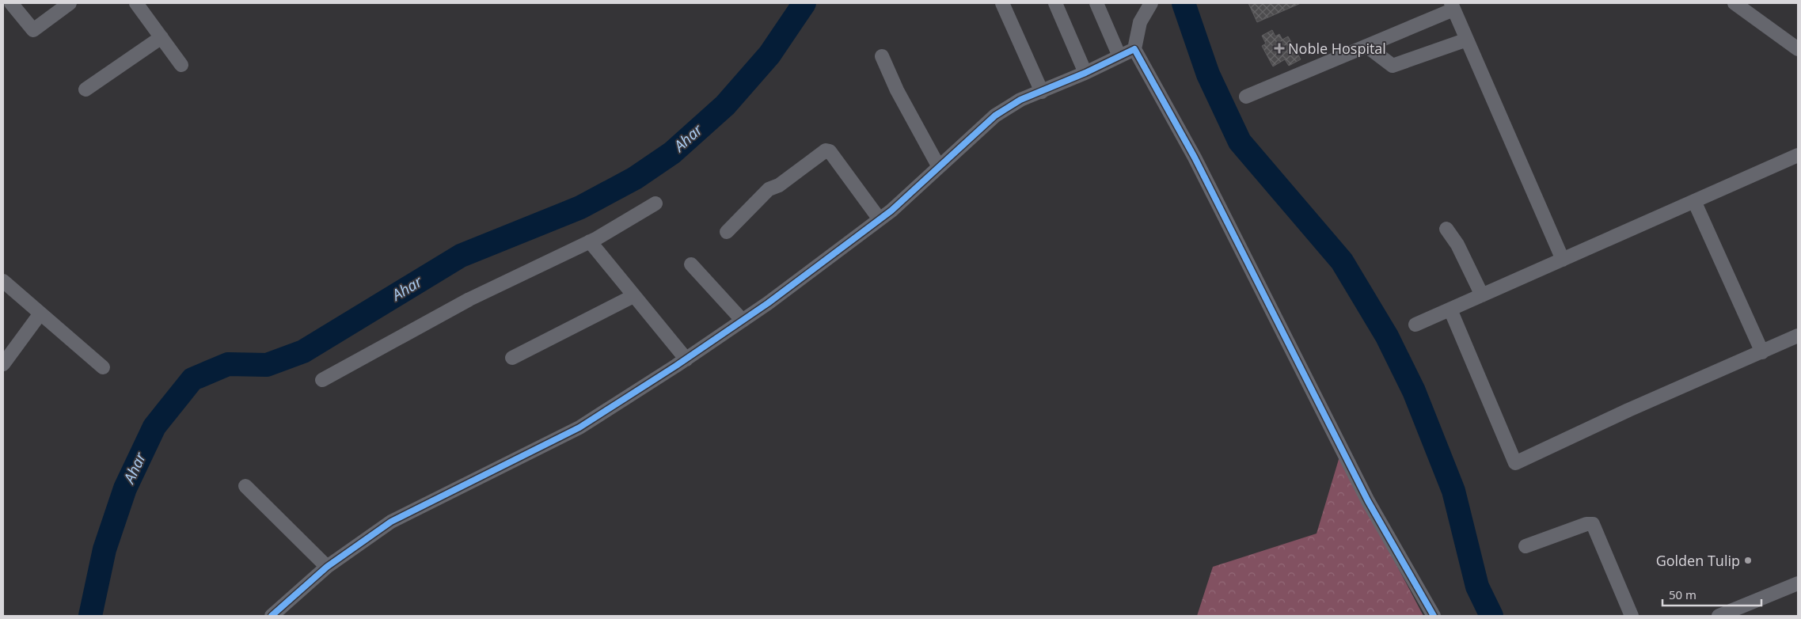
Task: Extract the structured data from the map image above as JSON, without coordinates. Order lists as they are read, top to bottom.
{
  "water": ["Ahar"],
  "places": {
    "health": ["Noble Hospital"],
    "other": ["Golden Tulip"]
  },
  "scale_bar": "50 m"
}
